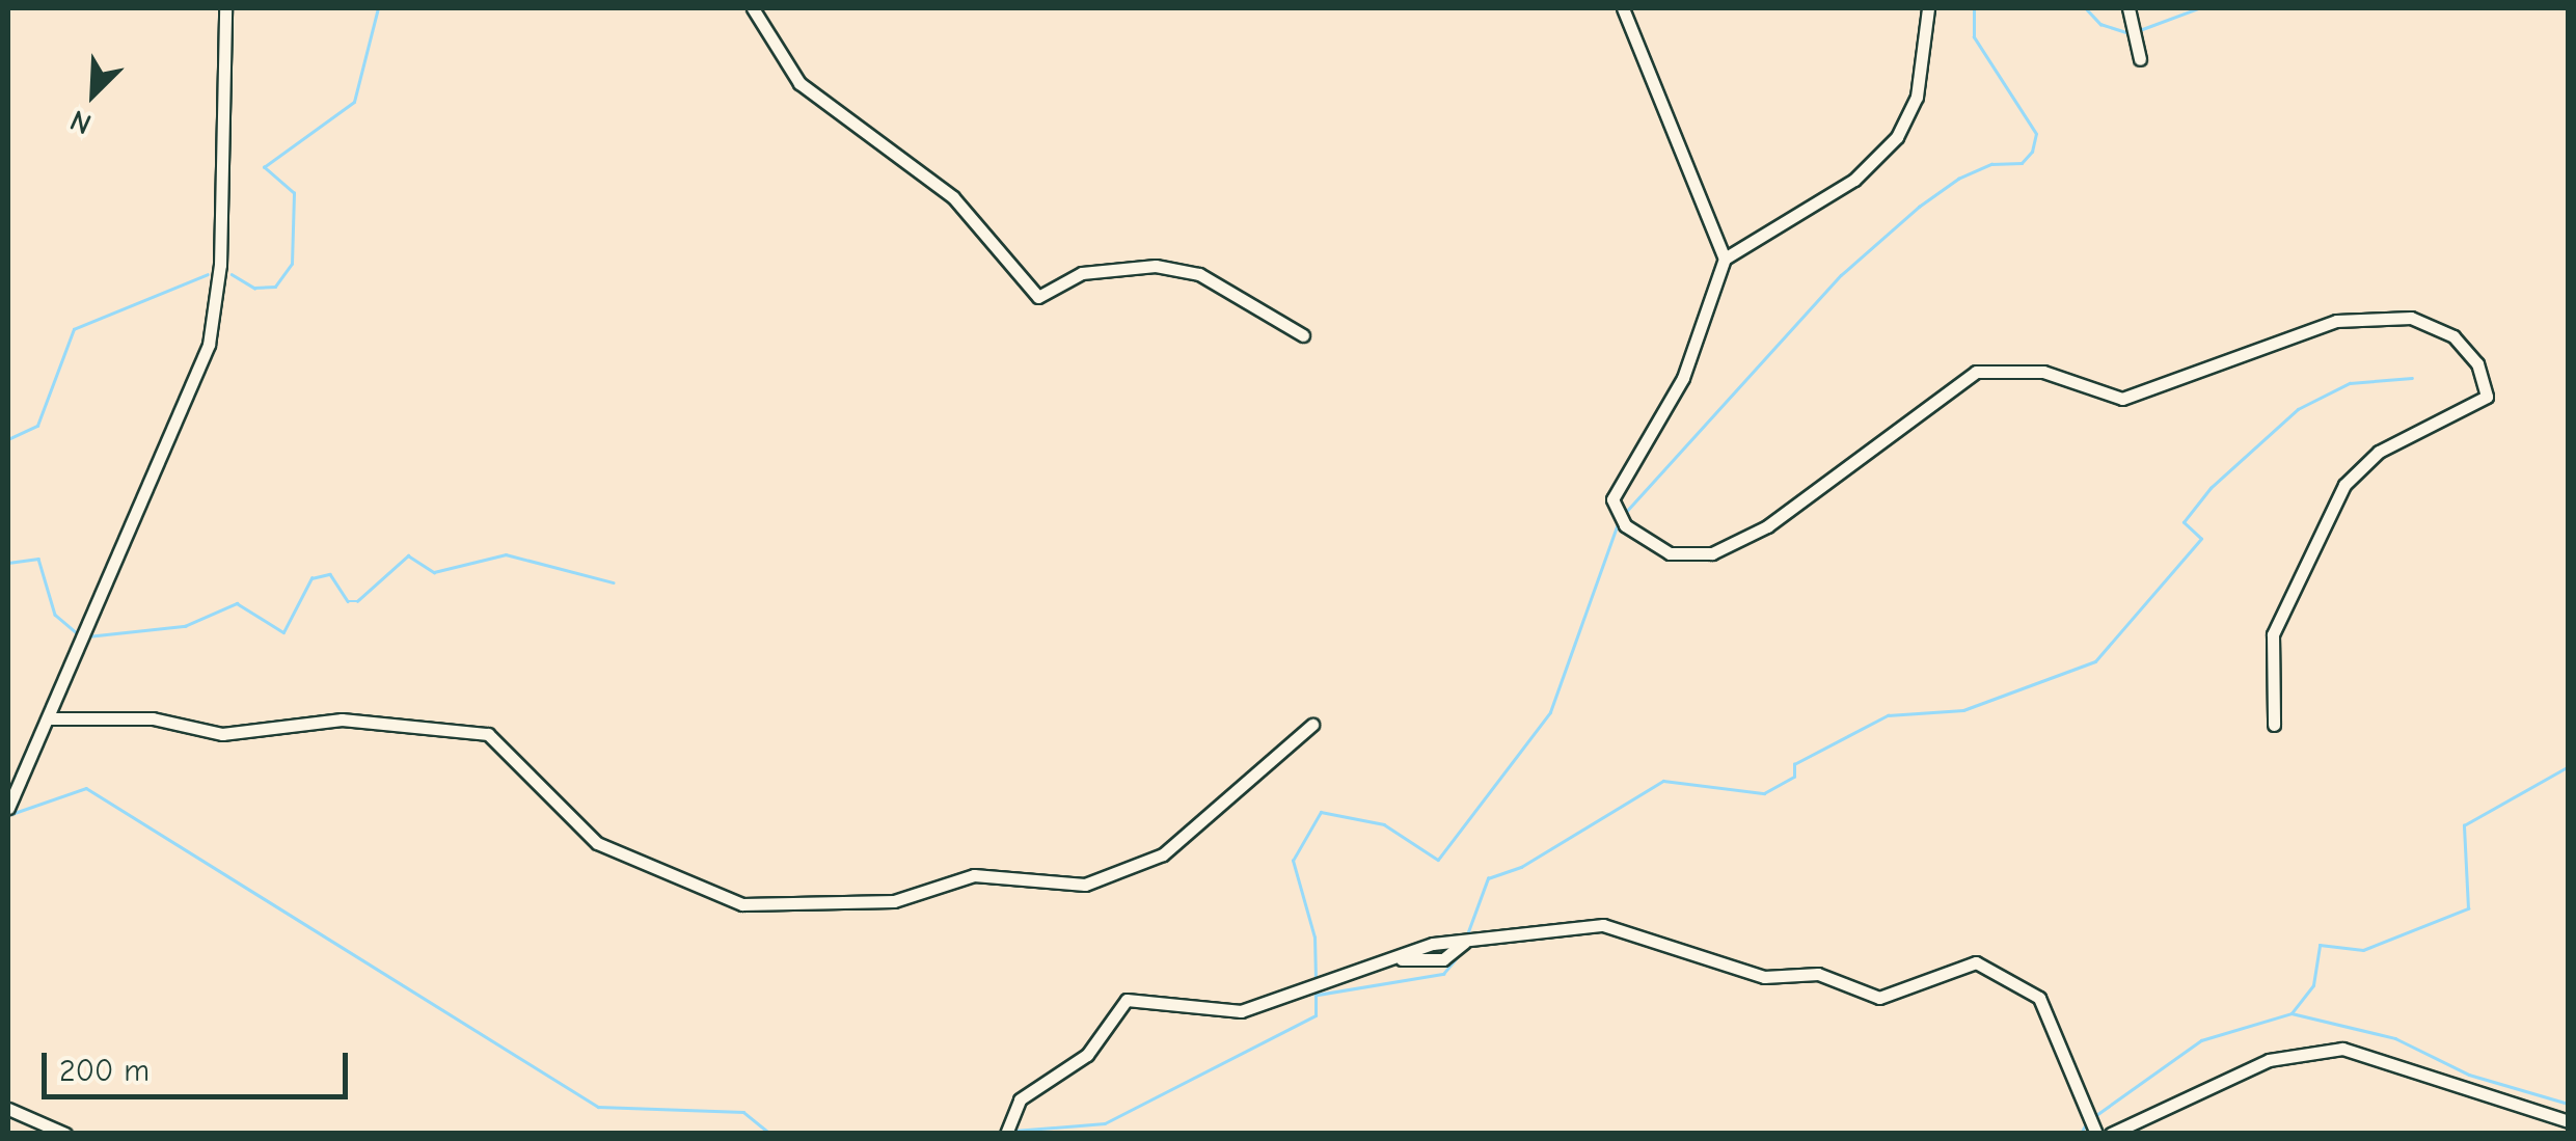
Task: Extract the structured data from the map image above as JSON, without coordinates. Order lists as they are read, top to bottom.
{
  "scale_bar": "200 m",
  "north": "bottom left"
}
